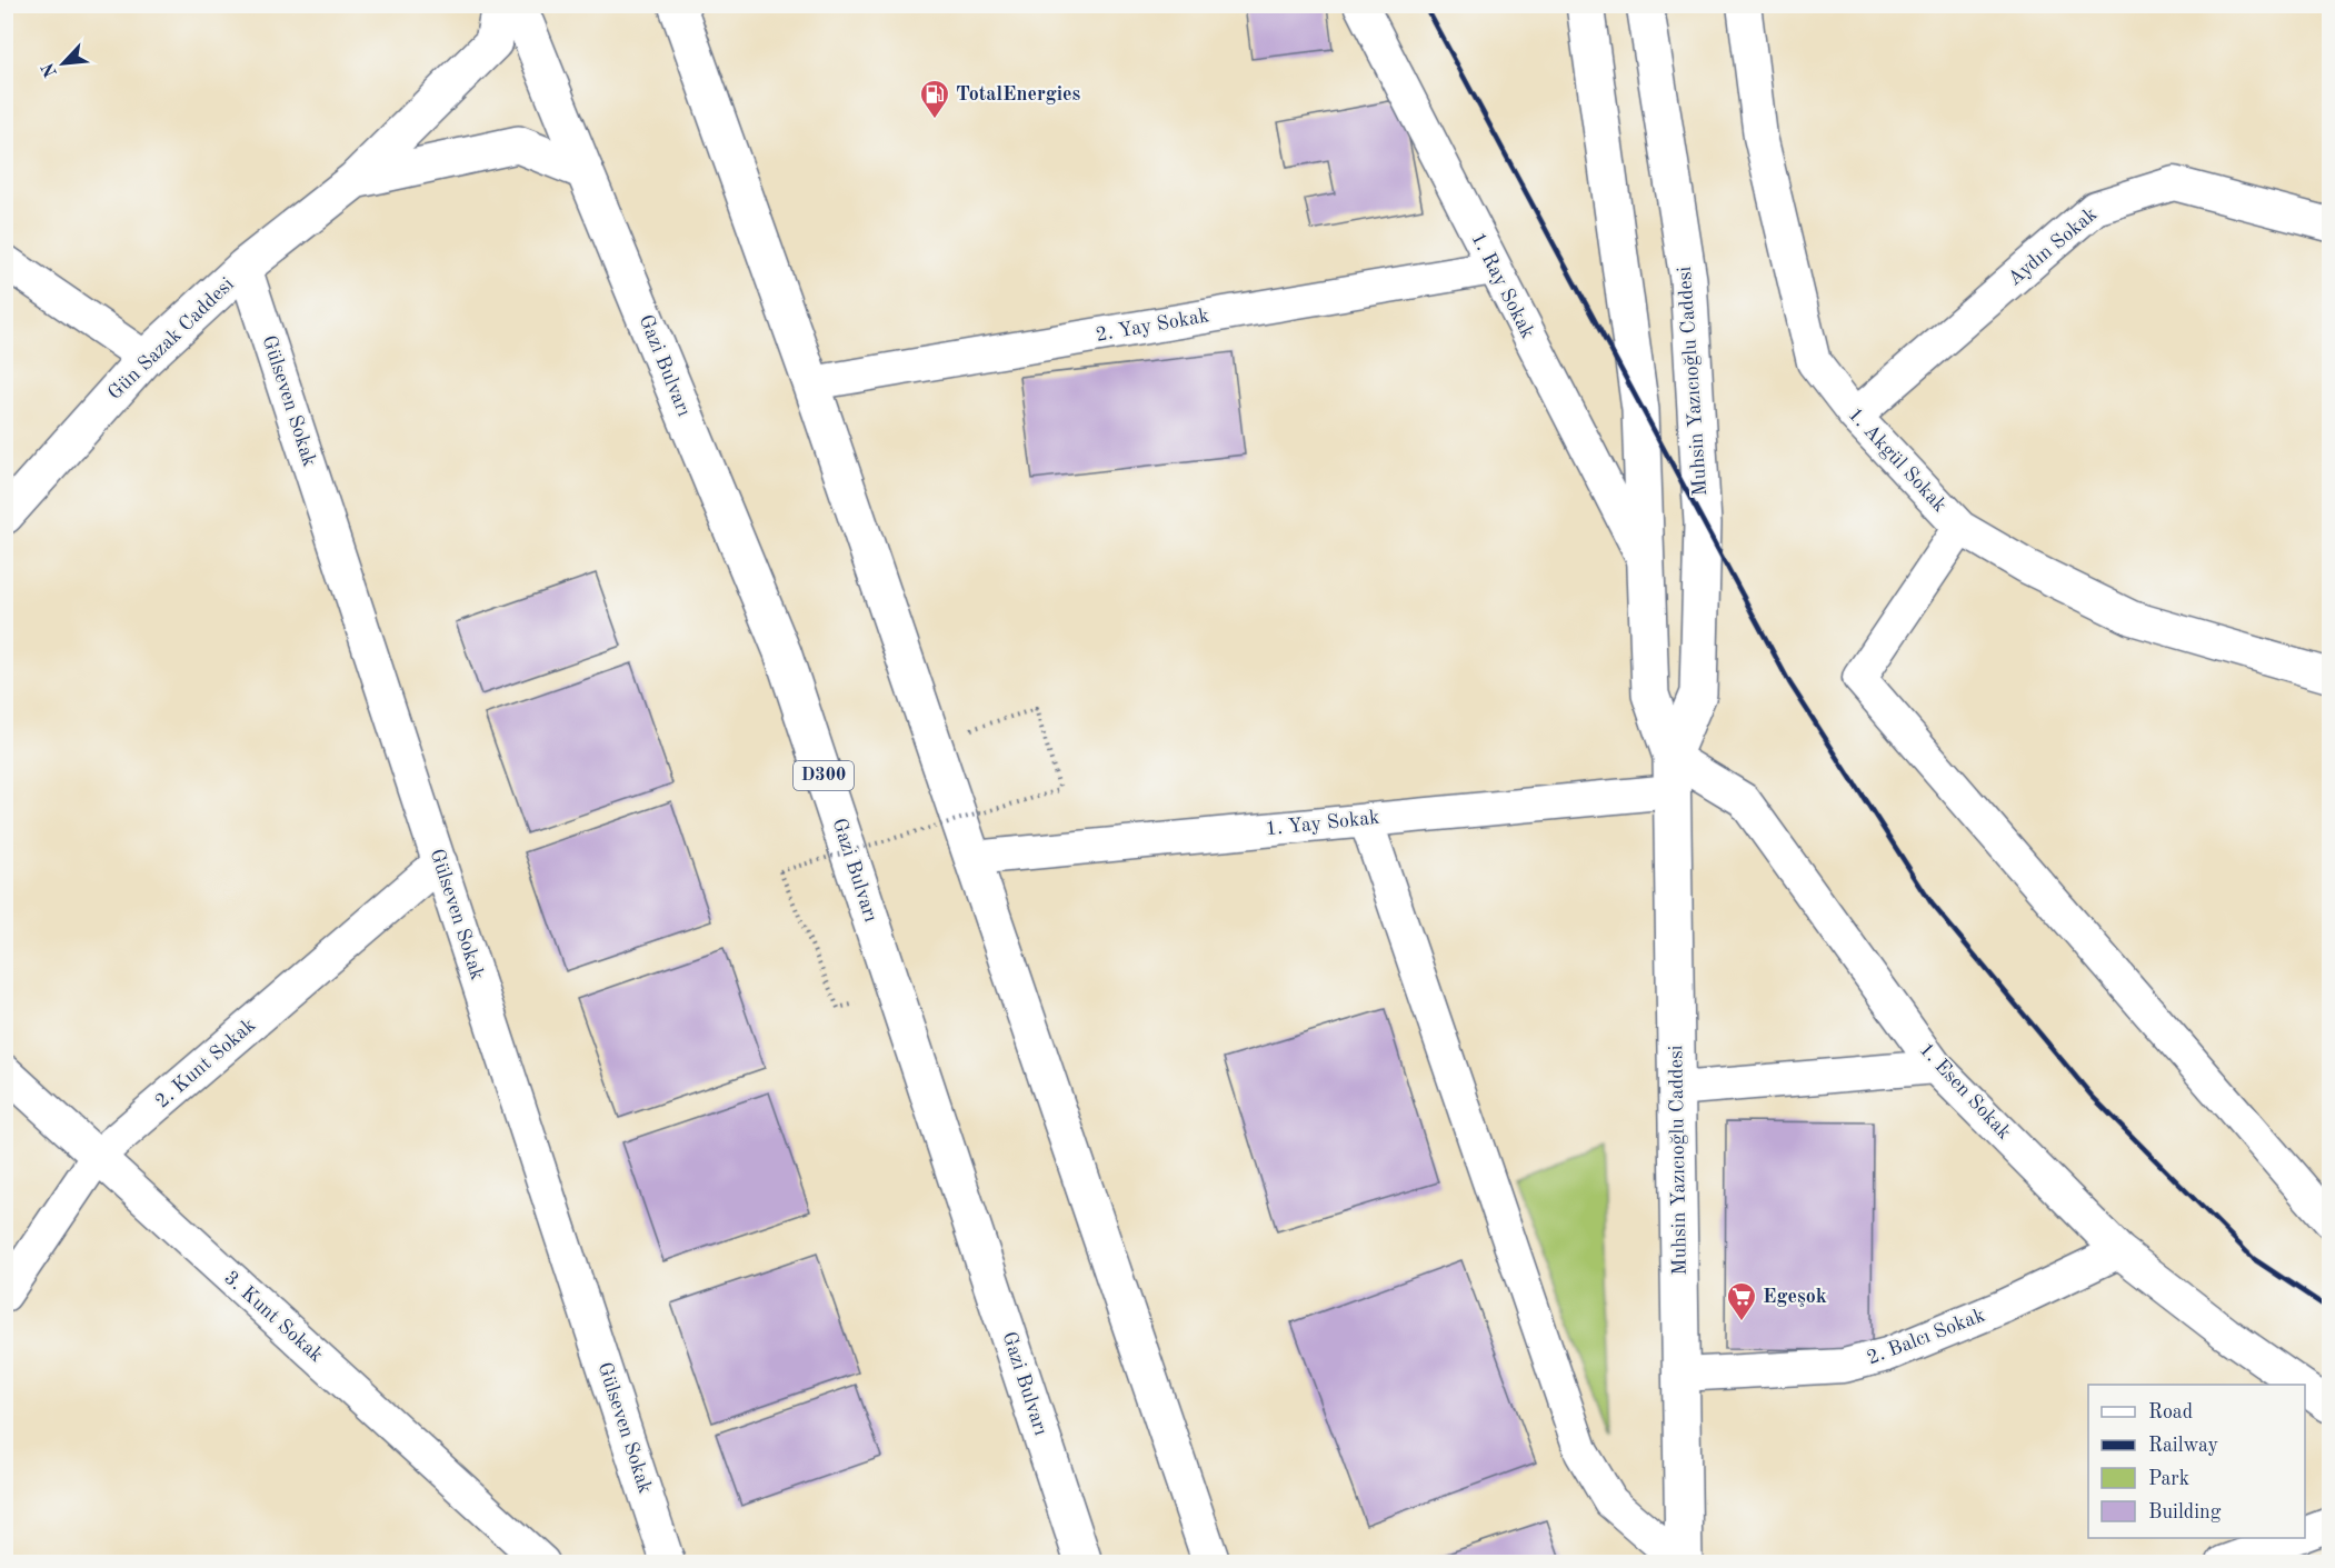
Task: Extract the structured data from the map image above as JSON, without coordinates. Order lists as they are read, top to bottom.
{
  "streets": {
    "main road": [
      "Gün Sazak Caddesi",
      "Gazi Bulvarı",
      "Muhsin Yazıcıoğlu Caddesi",
      "D300"
    ],
    "street": [
      "Aydın Sokak",
      "1. Ray Sokak",
      "2. Yay Sokak",
      "Gülseven Sokak",
      "1. Akgül Sokak",
      "1. Yay Sokak",
      "2. Kunt Sokak",
      "1. Esen Sokak",
      "3. Kunt Sokak",
      "2. Balcı Sokak"
    ]
  },
  "crossings": [
    ["Aydın Sokak", "1. Akgül Sokak"],
    ["1. Ray Sokak", "2. Yay Sokak"],
    ["1. Ray Sokak", "Muhsin Yazıcıoğlu Caddesi"],
    ["Gün Sazak Caddesi", "Gülseven Sokak"],
    ["Muhsin Yazıcıoğlu Caddesi", "1. Yay Sokak"],
    ["Muhsin Yazıcıoğlu Caddesi", "1. Esen Sokak"],
    ["Muhsin Yazıcıoğlu Caddesi", "2. Balcı Sokak"],
    ["Gülseven Sokak", "2. Kunt Sokak"],
    ["1. Yay Sokak", "1. Esen Sokak"],
    ["2. Kunt Sokak", "3. Kunt Sokak"],
    ["1. Esen Sokak", "2. Balcı Sokak"]
  ],
  "places": {
    "fuel station": ["TotalEnergies"],
    "supermarket": ["Egeşok"]
  },
  "legend": [
    "Road",
    "Railway",
    "Park",
    "Building"
  ],
  "north": "bottom left"
}
